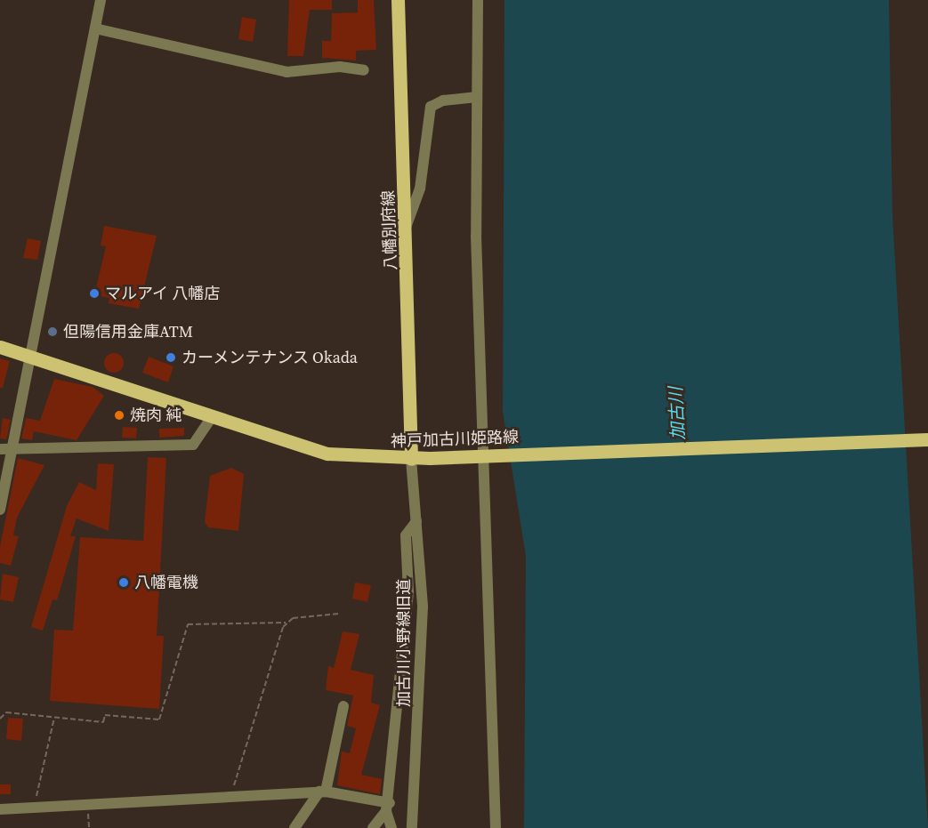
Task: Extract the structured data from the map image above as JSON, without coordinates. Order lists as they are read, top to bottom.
{
  "streets": {
    "main road": ["八幡別府線", "神戸加古川姫路線"],
    "street": ["加古川小野線旧道"]
  },
  "crossings": [
    ["八幡別府線", "神戸加古川姫路線"],
    ["八幡別府線", "加古川小野線旧道"],
    ["神戸加古川姫路線", "加古川小野線旧道"]
  ],
  "water": ["加古川"],
  "places": [
    "マルアイ 八幡店",
    "但陽信用金庫ATM",
    "カーメンテナンス Okada",
    "焼肉 純",
    "八幡電機"
  ]
}
